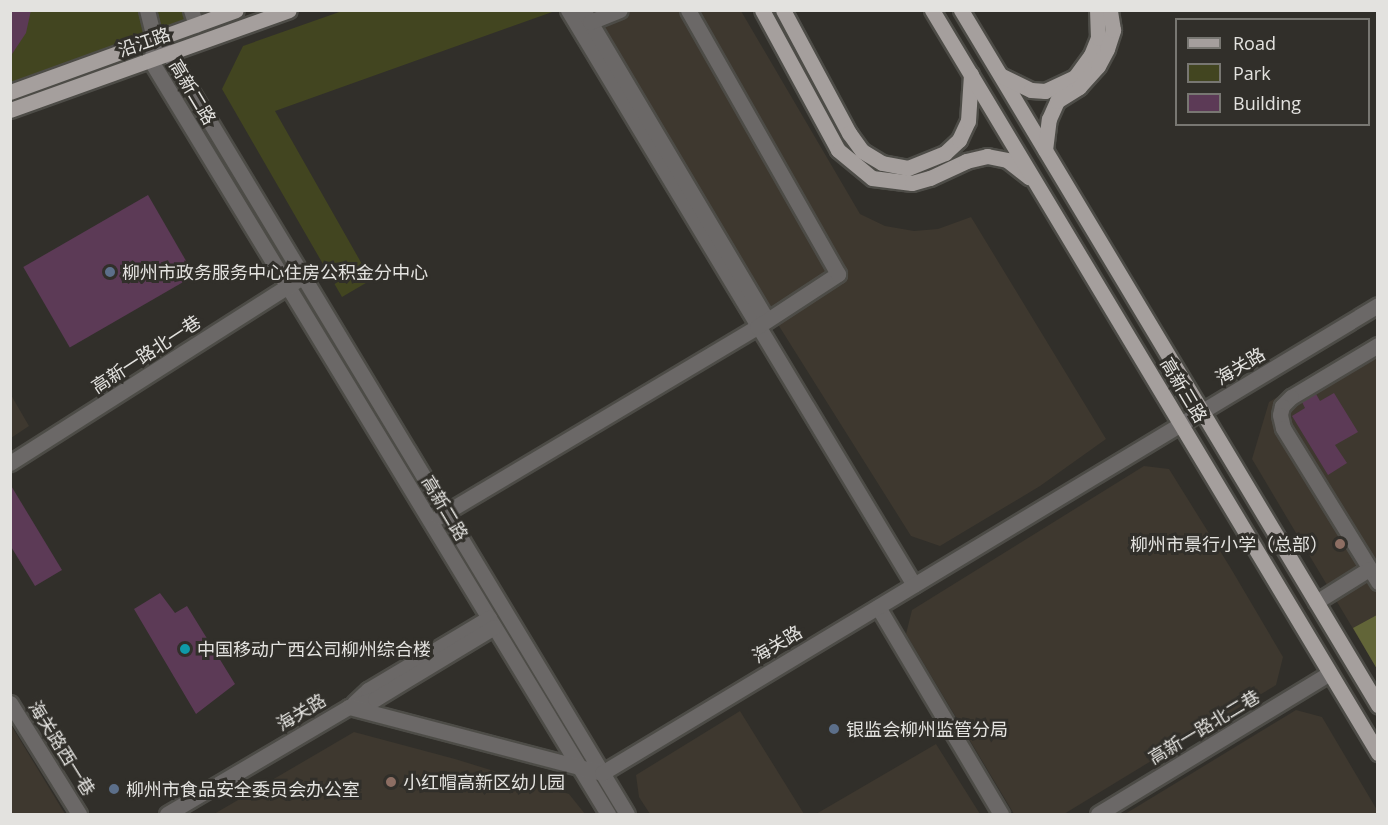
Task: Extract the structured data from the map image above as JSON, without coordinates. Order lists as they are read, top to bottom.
{
  "streets": {
    "main road": ["沿江路", "高新三路"],
    "street": [
      "高新二路",
      "高新一路北一巷",
      "海关路",
      "高新一路北二巷",
      "海关路西一巷"
    ]
  },
  "crossings": [
    ["沿江路", "高新二路"],
    ["高新二路", "高新一路北一巷"],
    ["高新二路", "海关路"],
    ["海关路", "高新三路"],
    ["高新三路", "高新一路北二巷"]
  ],
  "places": [
    "柳州市政务服务中心住房公积金分中心",
    "柳州市景行小学（总部）",
    "中国移动广西公司柳州综合楼",
    "银监会柳州监管分局",
    "小红帽高新区幼儿园",
    "柳州市食品安全委员会办公室"
  ],
  "legend": ["Road", "Park", "Building"]
}
